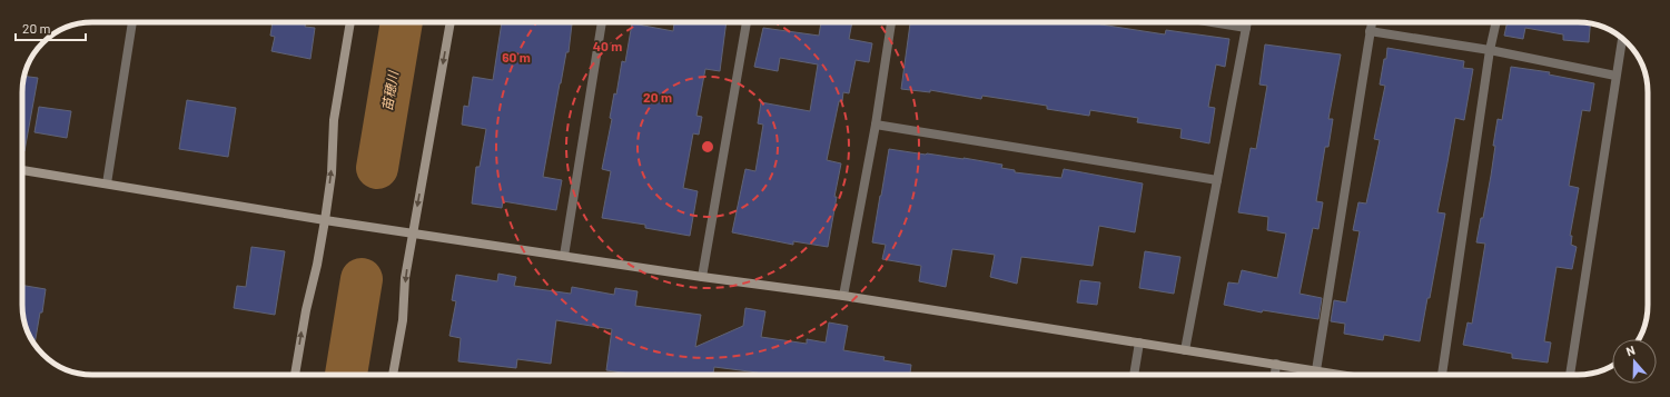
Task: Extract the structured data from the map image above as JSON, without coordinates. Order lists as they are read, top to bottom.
{
  "water": ["苗穂川"],
  "scale_bar": "20 m",
  "north": "top",
  "rings": ["40 m", "60 m", "20 m"]
}
